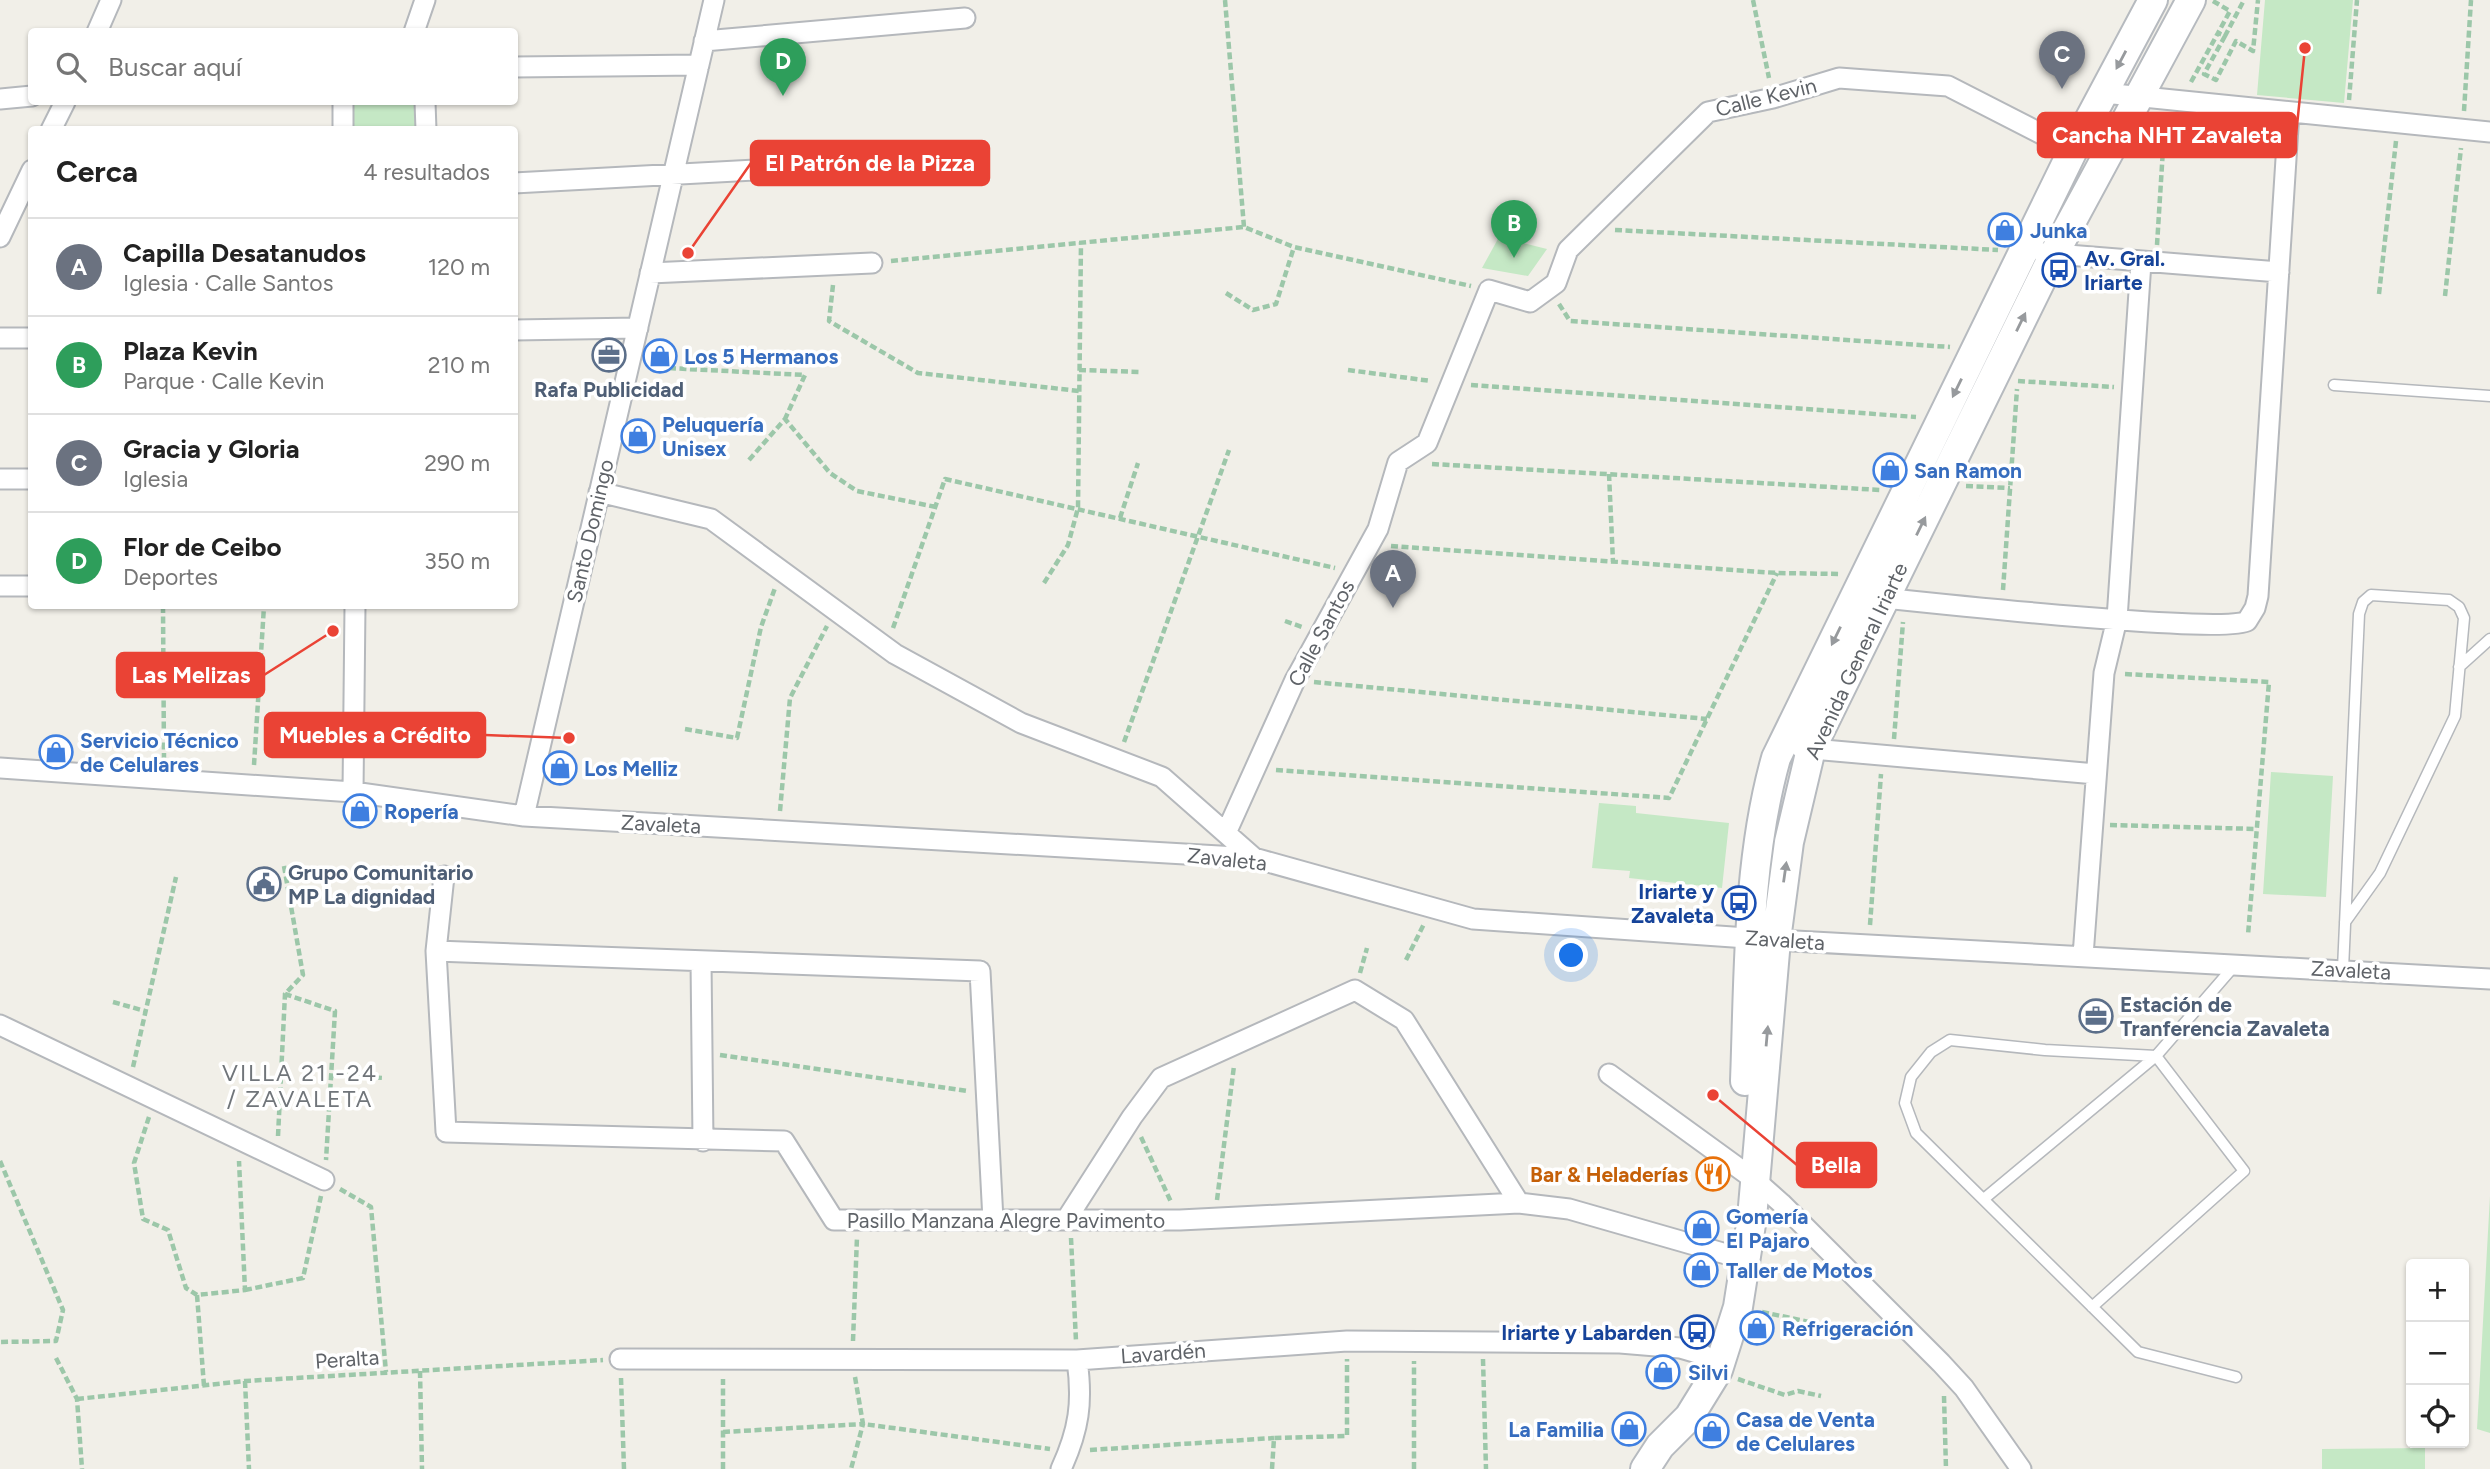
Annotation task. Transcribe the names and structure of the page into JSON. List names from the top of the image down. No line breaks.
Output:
{"streets":{"main road":["Avenida General Iriarte"],"street":["Calle Kevin","Santo Domingo","Calle Santos","Zavaleta","Pasillo Manzana Alegre Pavimento","Lavardén"],"path":["Peralta"]},"crossings":[["Calle Kevin","Avenida General Iriarte"],["Santo Domingo","Zavaleta"],["Avenida General Iriarte","Zavaleta"],["Avenida General Iriarte","Pasillo Manzana Alegre Pavimento"],["Avenida General Iriarte","Lavardén"],["Lavardén","Peralta"]],"districts":["VILLA 21 -24 / ZAVALETA"],"places":{"other":["Cancha NHT Zavaleta","El Patrón de la Pizza","Las Melizas","Muebles a Crédito","Bella"],"shop":["Junka","Los 5 Hermanos","Peluquería Unisex","San Ramon","Servicio Técnico de Celulares","Los Melliz","Ropería","Gomería El Pajaro","Taller de Motos","Refrigeración","Silvi","La Familia","Casa de Venta de Celulares"],"bus stop":["Av. Gral. Iriarte","Iriarte y Zavaleta","Iriarte y Labarden"],"office":["Rafa Publicidad","Estación de Tranferencia Zavaleta"],"public building":["Grupo Comunitario MP La dignidad"],"restaurant":["Bar & Heladerías"]},"page":{"search":"Buscar aquí","pins":["C","D","B","A"],"heading":["Cerca","4 resultados"],"list":[{"mark":"A","name":"Capilla Desatanudos","note":"Iglesia · Calle Santos","value":"120 m"},{"mark":"B","name":"Plaza Kevin","note":"Parque · Calle Kevin","value":"210 m"},{"mark":"C","name":"Gracia y Gloria","note":"Iglesia","value":"290 m"},{"mark":"D","name":"Flor de Ceibo","note":"Deportes","value":"350 m"}],"map_buttons":["+","−"]}}
